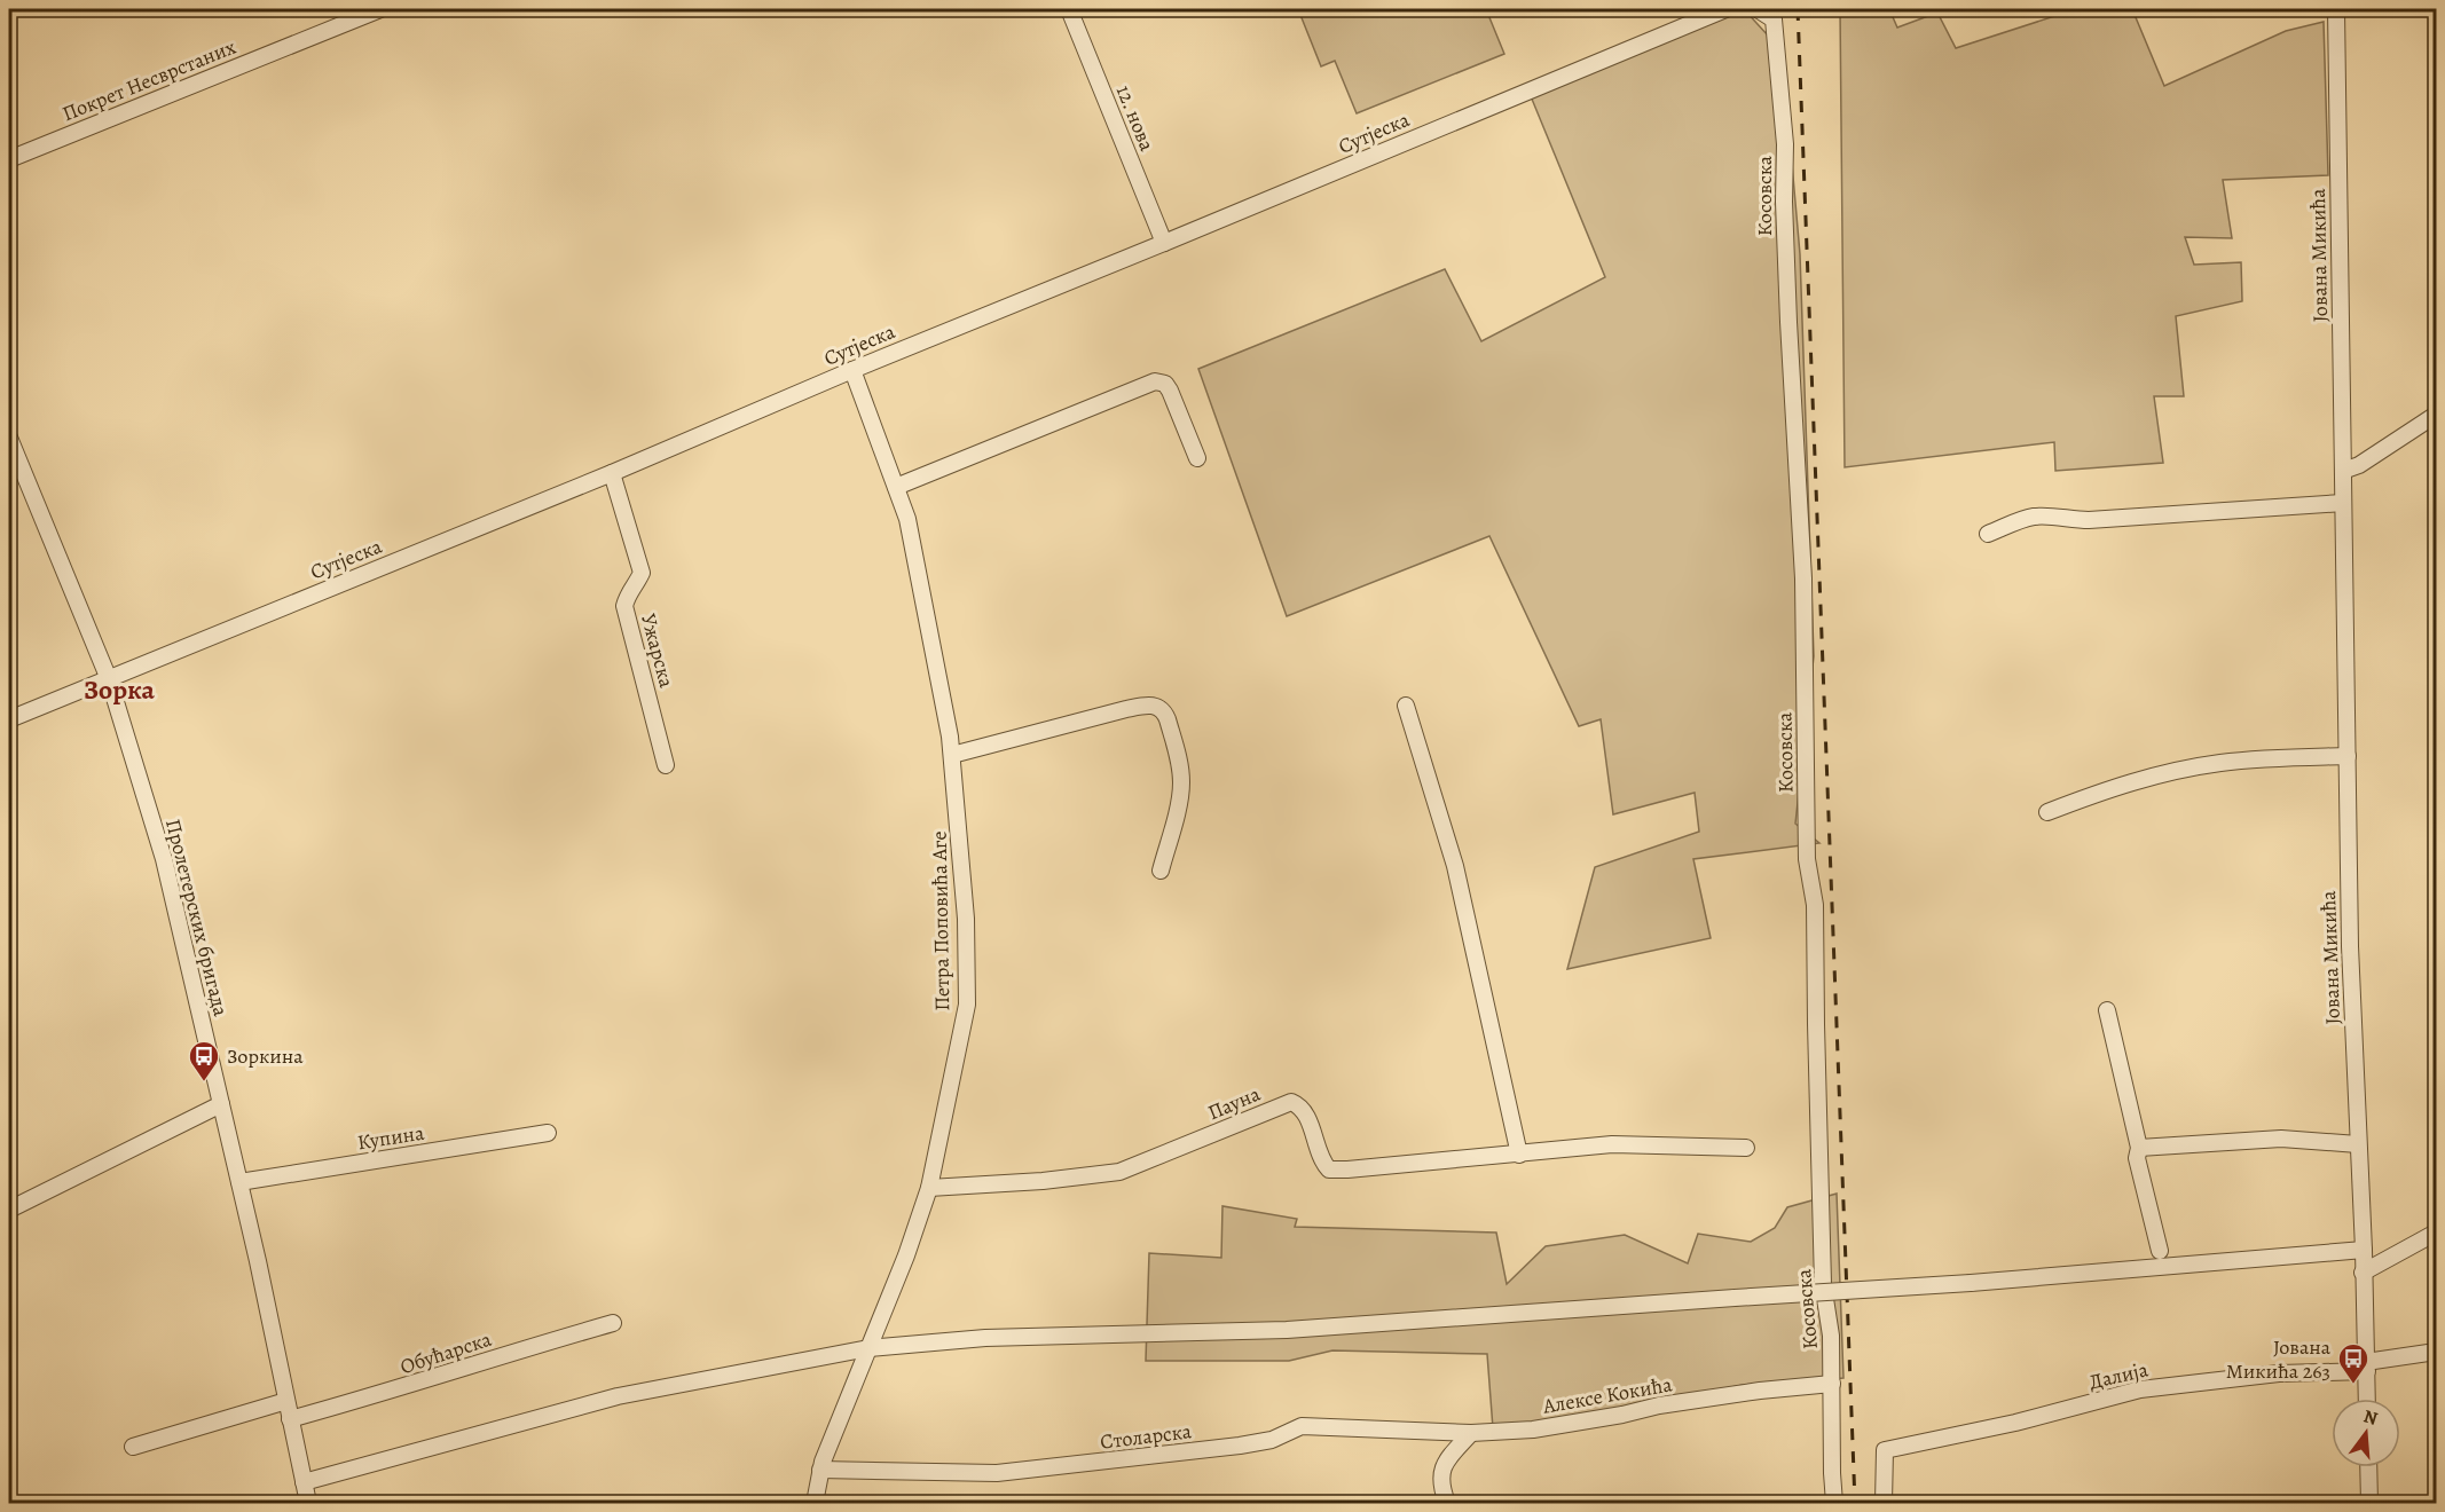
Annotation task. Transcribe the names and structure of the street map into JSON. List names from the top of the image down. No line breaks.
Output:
{"streets":{"street":["Покрет Несврстаних","12. нова","Сутјеска","Косовска","Јована Микића","Ужарска","Пролетерских бригада","Петра Поповића Аге","Пауна","Купина","Обућарска","Далија","Алексе Кокића","Столарска"]},"crossings":[["12. нова","Сутјеска"],["Сутјеска","Ужарска"],["Сутјеска","Пролетерских бригада"],["Сутјеска","Петра Поповића Аге"],["Косовска","Алексе Кокића"],["Јована Микића","Далија"],["Пролетерских бригада","Купина"],["Пролетерских бригада","Обућарска"],["Петра Поповића Аге","Пауна"],["Петра Поповића Аге","Столарска"],["Алексе Кокића","Столарска"]],"districts":["Зорка"],"places":{"bus stop":["Зоркина","Јована Микића 263"]},"north":"top"}
